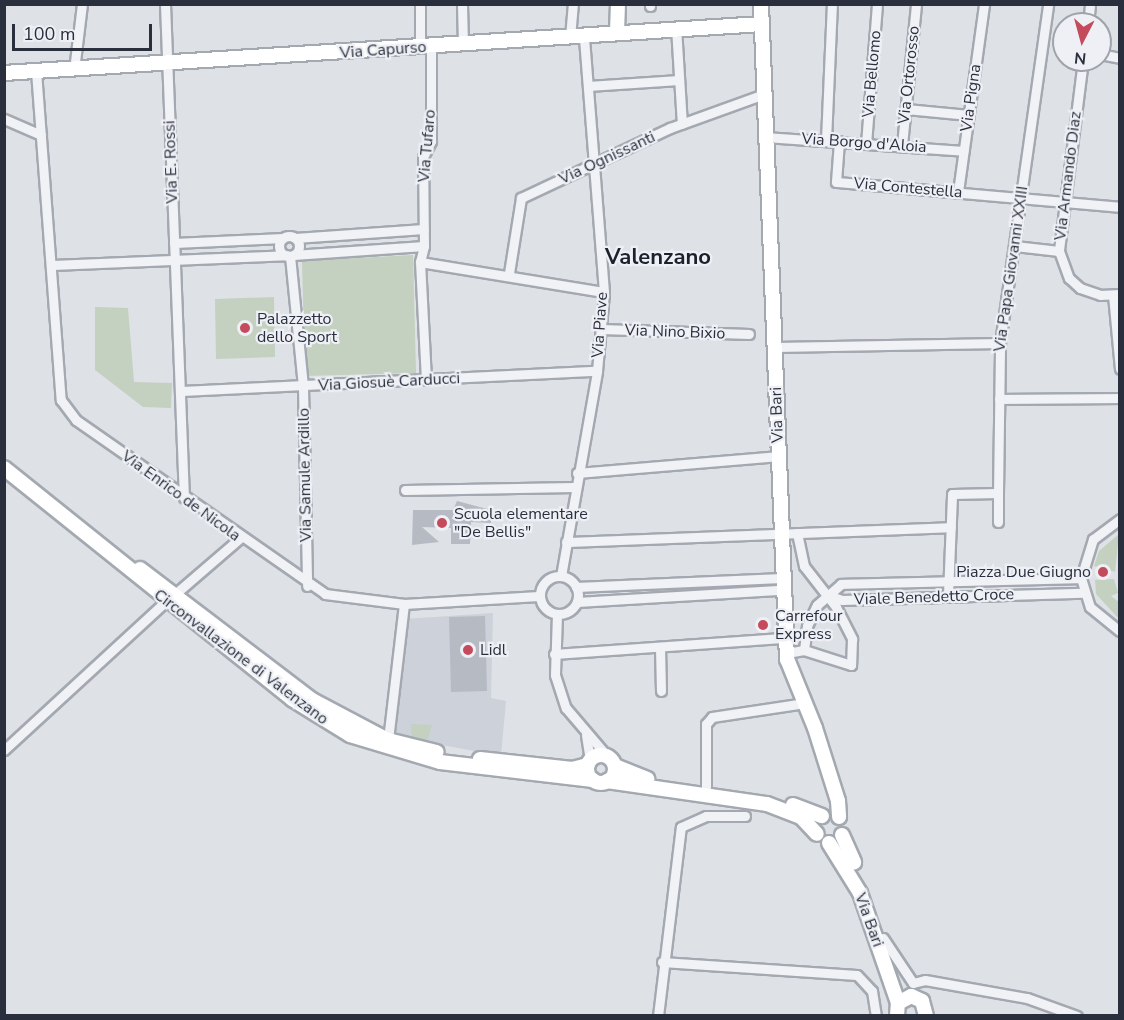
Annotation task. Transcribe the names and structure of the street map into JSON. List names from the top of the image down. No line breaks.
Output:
{"streets":{"main road":["Via Capurso","Via Bari","Circonvallazione di Valenzano"],"street":["Via Bellomo","Via Ortorosso","Via Pigna","Via Borgo d'Aloia","Via Tufaro","Via Ognissanti","Via E. Rossi","Via Armando Diaz","Via Contestella","Via Papa Giovanni XXIII","Via Piave","Via Nino Bixio","Via Giosuè Carducci","Via Samule Ardillo","Via Enrico de Nicola","Viale Benedetto Croce"]},"crossings":[["Via Capurso","Via Tufaro"],["Via Capurso","Via E. Rossi"],["Via Capurso","Via Piave"],["Via Capurso","Via Bari"],["Via Bellomo","Via Borgo d'Aloia"],["Via Ortorosso","Via Borgo d'Aloia"],["Via Pigna","Via Borgo d'Aloia"],["Via Pigna","Via Contestella"],["Via Borgo d'Aloia","Via Contestella"],["Via Borgo d'Aloia","Via Bari"],["Via Tufaro","Via Giosuè Carducci"],["Via Ognissanti","Via Piave"],["Via Ognissanti","Via Bari"],["Via E. Rossi","Via Giosuè Carducci"],["Via E. Rossi","Via Enrico de Nicola"],["Via Armando Diaz","Via Contestella"],["Via Contestella","Via Papa Giovanni XXIII"],["Via Piave","Via Nino Bixio"],["Via Piave","Via Giosuè Carducci"],["Via Piave","Via Enrico de Nicola"],["Via Giosuè Carducci","Via Samule Ardillo"],["Via Bari","Circonvallazione di Valenzano"],["Via Samule Ardillo","Via Enrico de Nicola"]],"districts":["Valenzano"],"places":["Palazzetto dello Sport","Scuola elementare \"De Bellis\"","Piazza Due Giugno","Carrefour Express","Lidl"],"scale_bar":"100 m","north":"bottom"}
